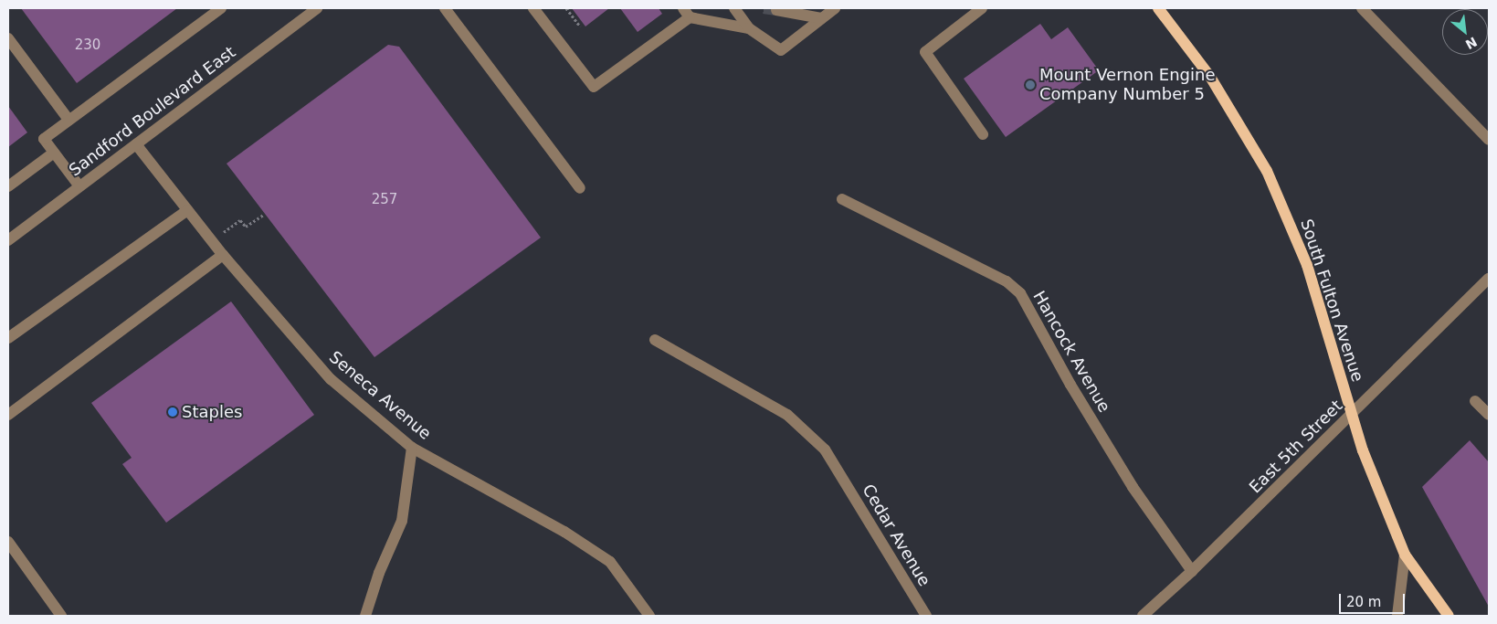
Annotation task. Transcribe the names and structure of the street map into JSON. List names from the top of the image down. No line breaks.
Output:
{"streets":{"main road":["South Fulton Avenue"],"street":["Sandford Boulevard East","Hancock Avenue","Seneca Avenue","East 5th Street","Cedar Avenue"]},"crossings":[["Sandford Boulevard East","Seneca Avenue"],["South Fulton Avenue","East 5th Street"],["Hancock Avenue","East 5th Street"]],"places":["Mount Vernon Engine Company Number 5","Staples"],"house_numbers":["230","257"],"scale_bar":"20 m","north":"bottom right"}
